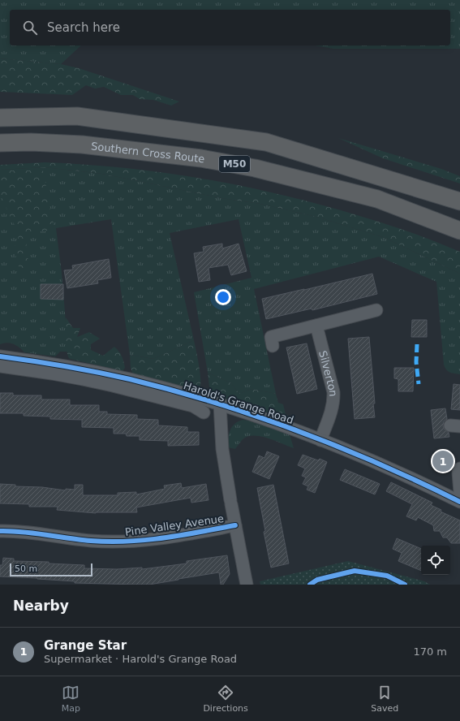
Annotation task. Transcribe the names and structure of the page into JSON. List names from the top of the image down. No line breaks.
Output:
{"streets":{"highway":["Southern Cross Route","M50"],"street":["Silverton","Harold's Grange Road","Pine Valley Avenue"]},"crossings":[["Silverton","Harold's Grange Road"]],"scale_bar":"50 m","page":{"search":"Search here","pins":"1","scale":"50 m","heading":"Nearby","list":[{"mark":"1","name":"Grange Star","note":"Supermarket · Harold's Grange Road","value":"170 m"}],"nav":["Map","Directions","Saved"]}}
